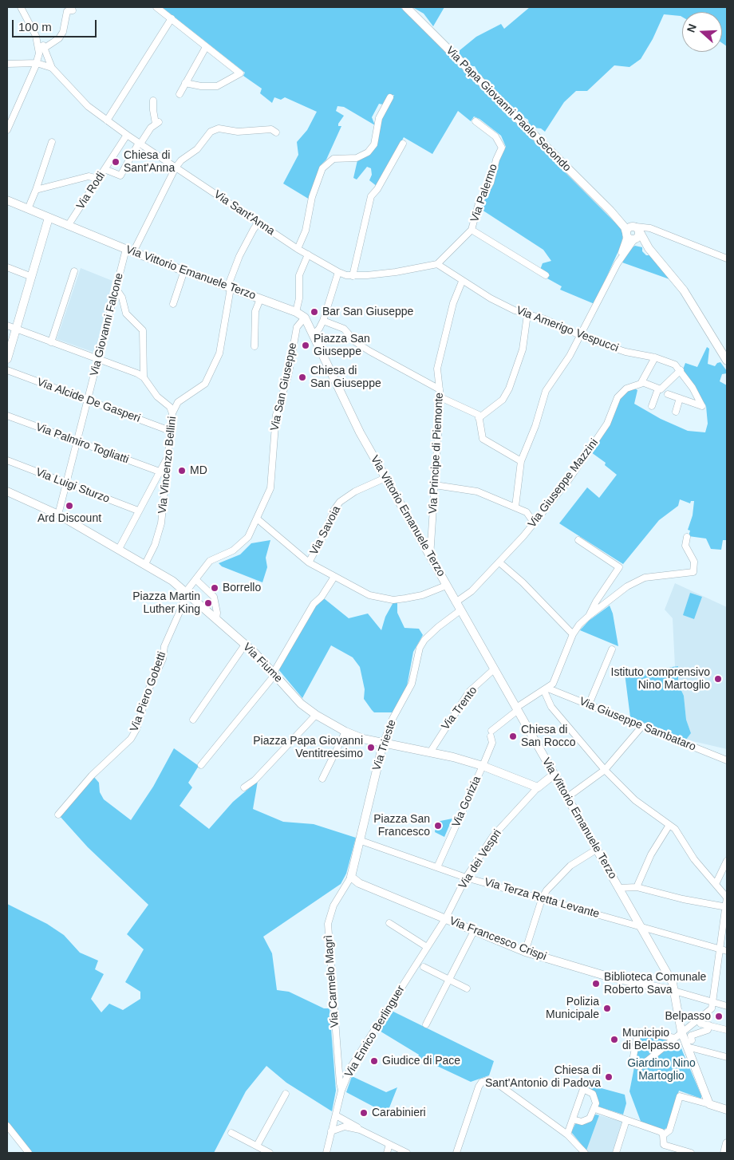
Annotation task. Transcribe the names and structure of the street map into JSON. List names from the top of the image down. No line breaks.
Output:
{"streets":{"street":["Via Papa Giovanni Paolo Secondo","Via Rodi","Via Palermo","Via Sant'Anna","Via Vittorio Emanuele Terzo","Via Giovanni Falcone","Via Amerigo Vespucci","Via San Giuseppe","Via Alcide De Gasperi","Via Palmiro Togliatti","Via Principe di Piemonte","Via Vincenzo Bellini","Via Giuseppe Mazzini","Via Luigi Sturzo","Via Savoia","Via Fiume","Via Piero Gobetti","Via Trento","Via Giuseppe Sambataro","Via Trieste","Via Gorizia","Via dei Vespri","Via Terza Retta Levante","Via Francesco Crispi","Via Carmelo Magrì","Via Enrico Berlinguer"]},"crossings":[["Via Rodi","Via Sant'Anna"],["Via Rodi","Via Vittorio Emanuele Terzo"],["Via Palermo","Via Sant'Anna"],["Via Sant'Anna","Via Giovanni Falcone"],["Via Sant'Anna","Via Vincenzo Bellini"],["Via Vittorio Emanuele Terzo","Via Giovanni Falcone"],["Via Vittorio Emanuele Terzo","Via San Giuseppe"],["Via Vittorio Emanuele Terzo","Via Principe di Piemonte"],["Via Vittorio Emanuele Terzo","Via Vincenzo Bellini"],["Via Vittorio Emanuele Terzo","Via Giuseppe Mazzini"],["Via Vittorio Emanuele Terzo","Via Savoia"],["Via Vittorio Emanuele Terzo","Via Trento"],["Via Vittorio Emanuele Terzo","Via Trieste"],["Via Vittorio Emanuele Terzo","Via Gorizia"],["Via Vittorio Emanuele Terzo","Via Terza Retta Levante"],["Via Vittorio Emanuele Terzo","Via Francesco Crispi"],["Via Giovanni Falcone","Via Alcide De Gasperi"],["Via Giovanni Falcone","Via Palmiro Togliatti"],["Via Amerigo Vespucci","Via Principe di Piemonte"],["Via San Giuseppe","Via Fiume"],["Via San Giuseppe","Via Piero Gobetti"],["Via Alcide De Gasperi","Via Vincenzo Bellini"],["Via Palmiro Togliatti","Via Vincenzo Bellini"],["Via Vincenzo Bellini","Via Fiume"],["Via Fiume","Via Piero Gobetti"],["Via Fiume","Via Trento"],["Via Fiume","Via Trieste"],["Via Fiume","Via Gorizia"],["Via Fiume","Via dei Vespri"],["Via Giuseppe Sambataro","Via Gorizia"],["Via Trieste","Via Terza Retta Levante"],["Via Trieste","Via Francesco Crispi"],["Via Trieste","Via Carmelo Magrì"],["Via Gorizia","Via Terza Retta Levante"],["Via dei Vespri","Via Terza Retta Levante"],["Via dei Vespri","Via Francesco Crispi"],["Via dei Vespri","Via Enrico Berlinguer"],["Via Francesco Crispi","Via Carmelo Magrì"],["Via Francesco Crispi","Via Enrico Berlinguer"],["Via Carmelo Magrì","Via Enrico Berlinguer"]],"parks":["Giardino Nino Martoglio"],"places":["Chiesa di Sant'Anna","Bar San Giuseppe","Piazza San Giuseppe","Chiesa di San Giuseppe","MD","Ard Discount","Borrello","Piazza Martin Luther King","Istituto comprensivo Nino Martoglio","Chiesa di San Rocco","Piazza Papa Giovanni Ventitreesimo","Piazza San Francesco","Biblioteca Comunale Roberto Sava","Polizia Municipale","Belpasso","Municipio di Belpasso","Giudice di Pace","Chiesa di Sant'Antonio di Padova","Carabinieri"],"scale_bar":"100 m","north":"left"}
